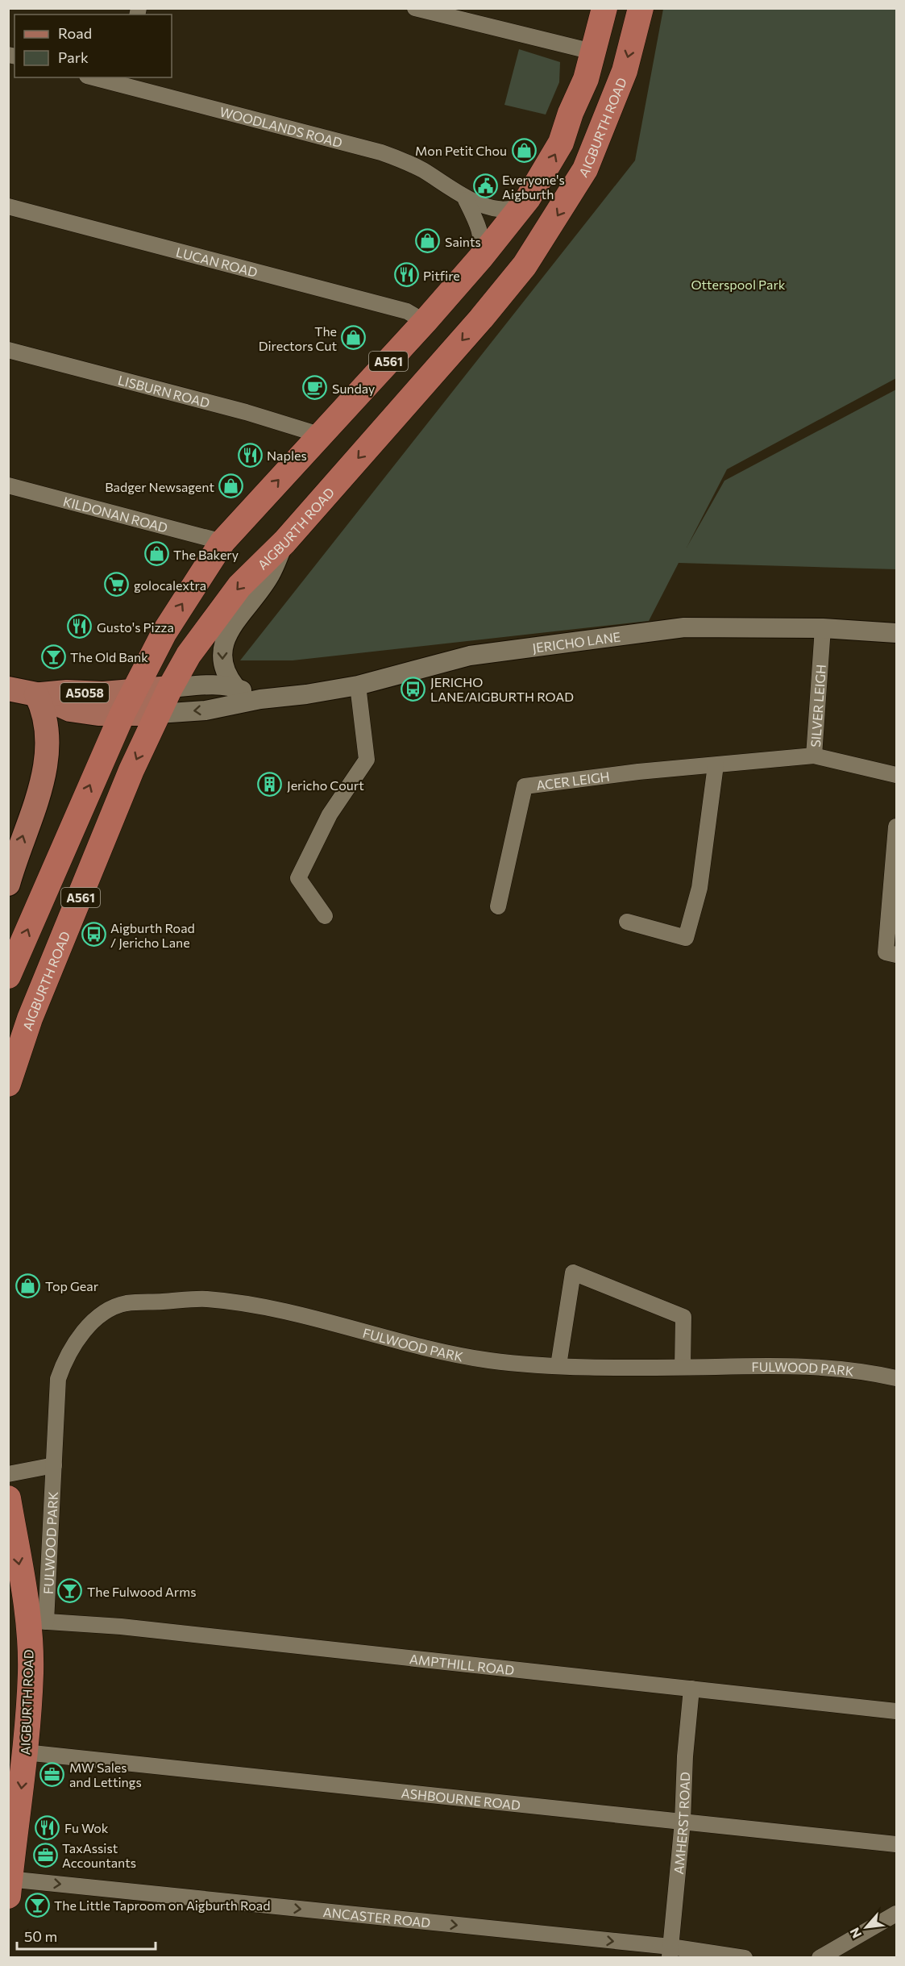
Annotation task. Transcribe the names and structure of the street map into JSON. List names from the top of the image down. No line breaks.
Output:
{"streets":{"highway":["AIGBURTH ROAD","A561"],"main road":["A5058"],"street":["WOODLANDS ROAD","LUCAN ROAD","LISBURN ROAD","KILDONAN ROAD","JERICHO LANE","SILVER LEIGH","ACER LEIGH","FULWOOD PARK","AMPTHILL ROAD","ASHBOURNE ROAD","AMHERST ROAD","ANCASTER ROAD"]},"crossings":[["WOODLANDS ROAD","A561"],["AIGBURTH ROAD","JERICHO LANE"],["AIGBURTH ROAD","A5058"],["AIGBURTH ROAD","FULWOOD PARK"],["AIGBURTH ROAD","AMPTHILL ROAD"],["AIGBURTH ROAD","ASHBOURNE ROAD"],["AIGBURTH ROAD","ANCASTER ROAD"],["LUCAN ROAD","A561"],["A561","LISBURN ROAD"],["A561","KILDONAN ROAD"],["A561","A5058"],["JERICHO LANE","A5058"],["JERICHO LANE","SILVER LEIGH"],["SILVER LEIGH","ACER LEIGH"],["FULWOOD PARK","AMPTHILL ROAD"],["AMPTHILL ROAD","AMHERST ROAD"],["ASHBOURNE ROAD","AMHERST ROAD"],["AMHERST ROAD","ANCASTER ROAD"]],"one_way":["ANCASTER ROAD"],"parks":["Otterspool Park"],"places":{"shop":["Mon Petit Chou","Saints","The Directors Cut","Badger Newsagent","The Bakery","Top Gear"],"public building":["Everyone's Aigburth"],"restaurant":["Pitfire","Naples","Gusto's Pizza","Fu Wok"],"cafe":["Sunday"],"supermarket":["golocalextra"],"bar":["The Old Bank","The Fulwood Arms","The Little Taproom on Aigburth Road"],"bus stop":["JERICHO LANE/AIGBURTH ROAD","Aigburth Road / Jericho Lane"],"building":["Jericho Court"],"office":["MW Sales and Lettings","TaxAssist Accountants"]},"legend":["Road","Park"],"scale_bar":"50 m","north":"bottom left"}
